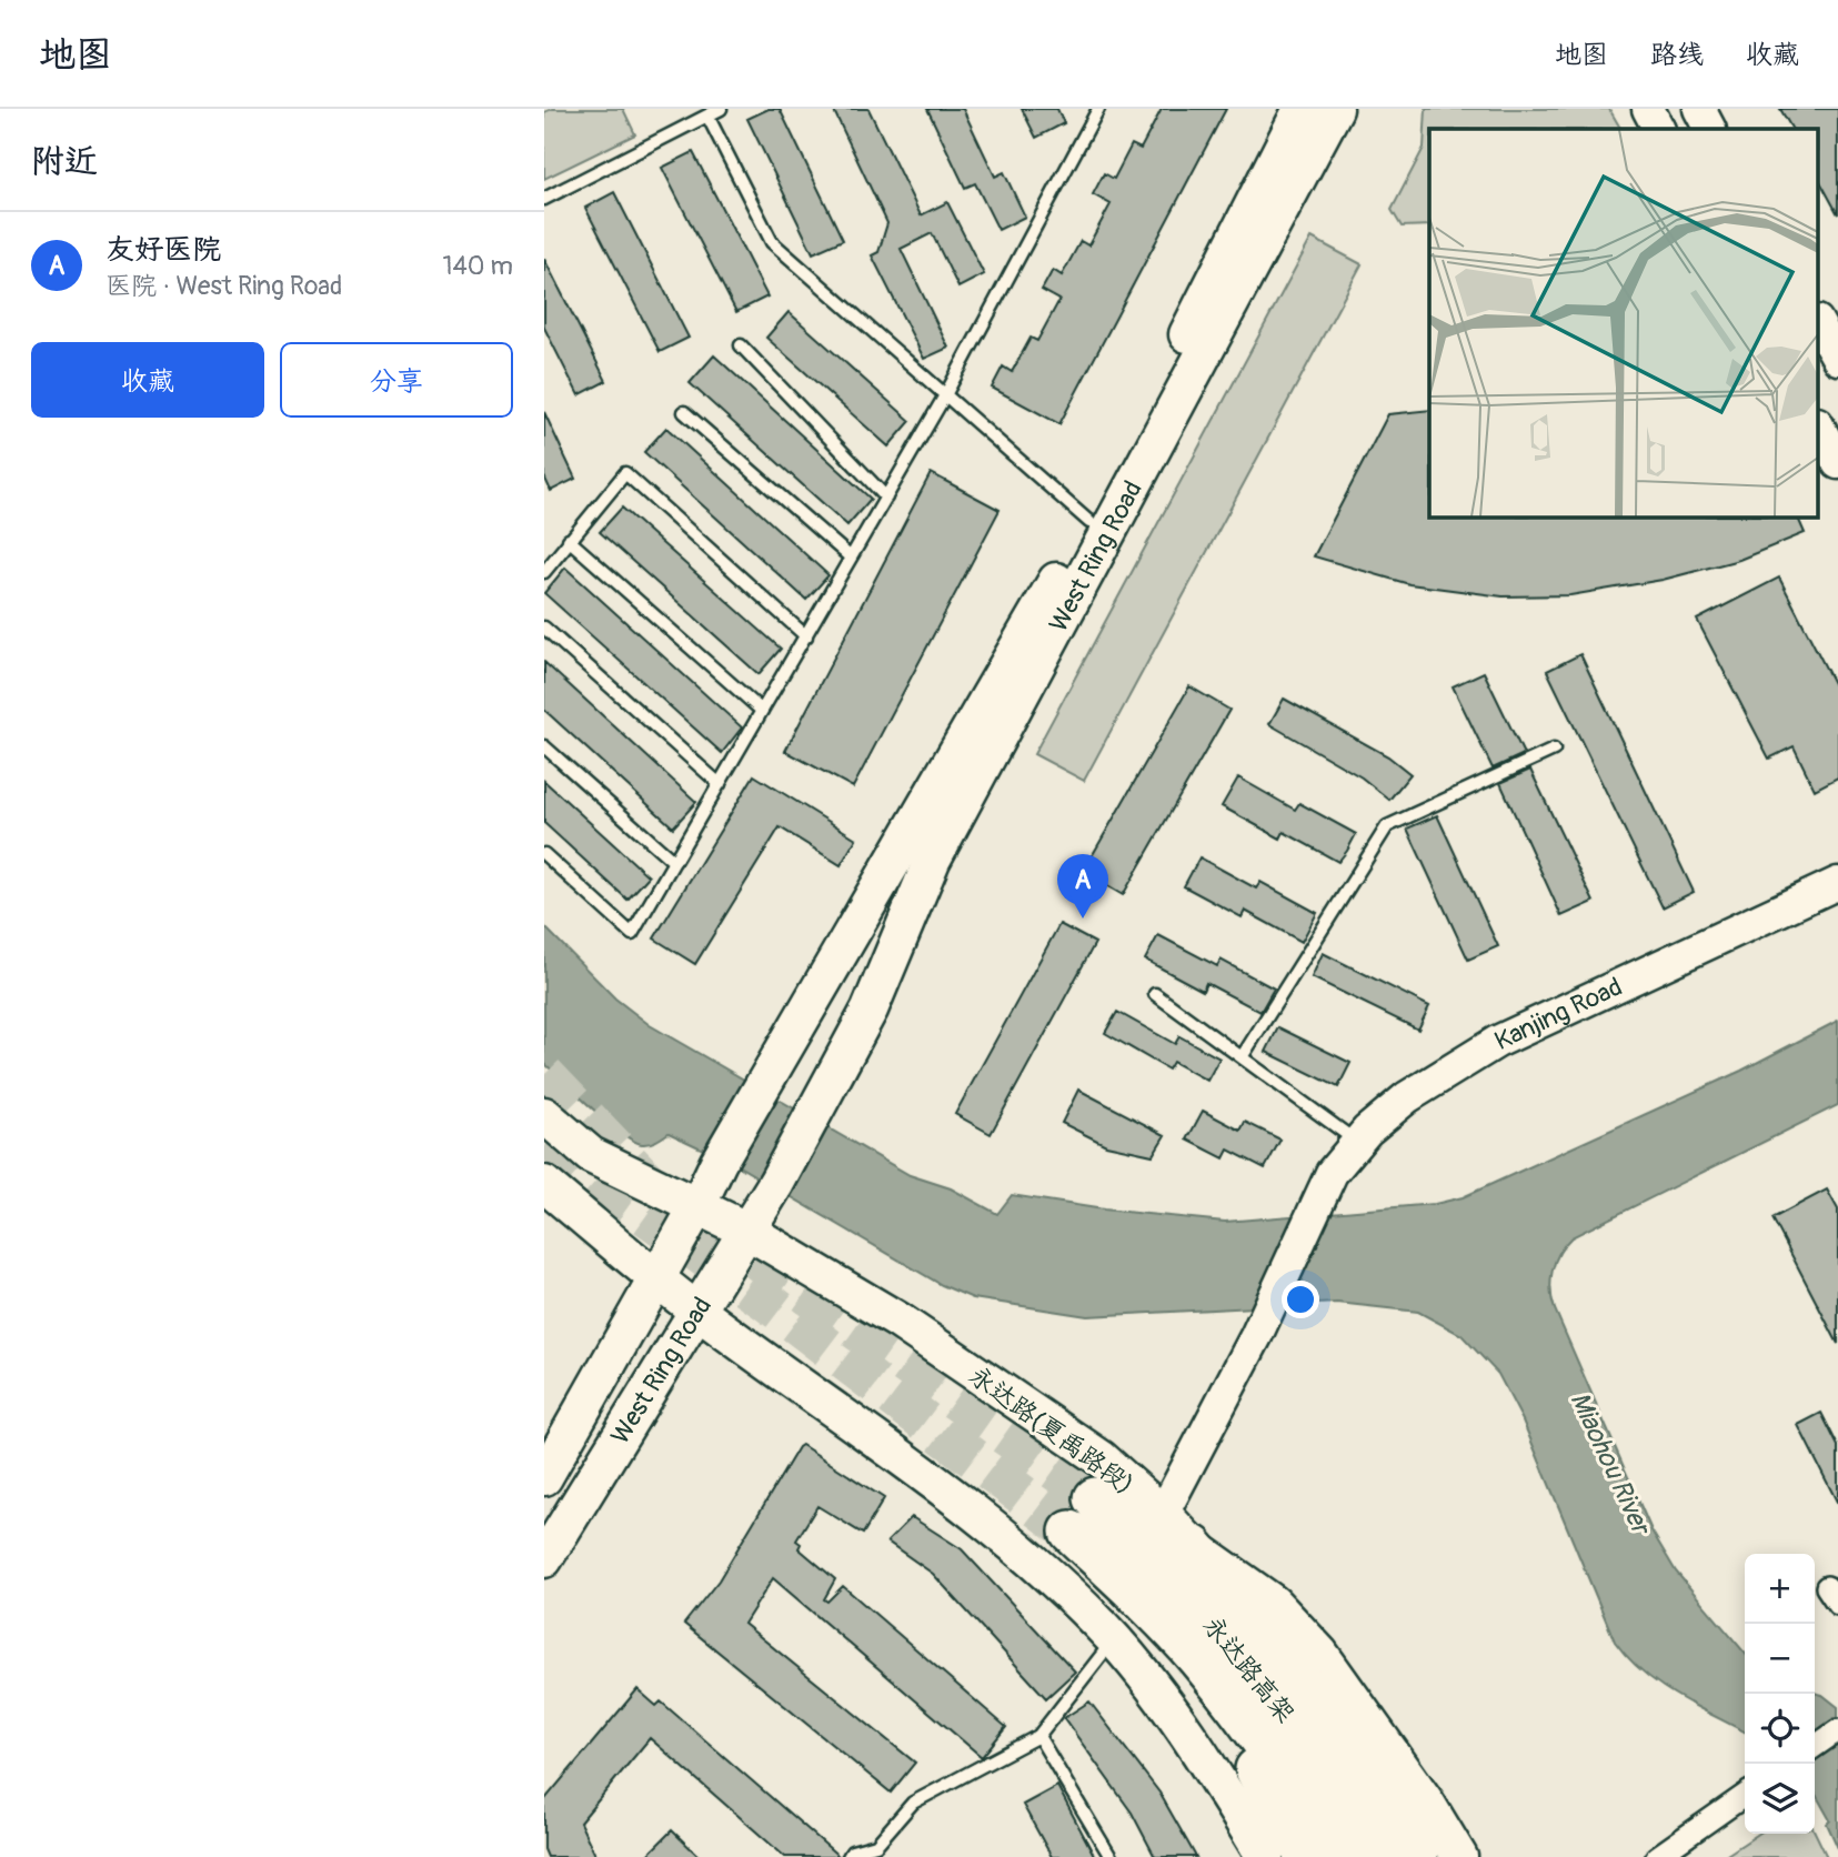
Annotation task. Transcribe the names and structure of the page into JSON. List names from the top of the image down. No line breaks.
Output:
{"streets":{"highway":["永达路高架"],"main road":["West Ring Road","Kanjing Road","永达路(夏禹路段)"]},"crossings":[["West Ring Road","永达路(夏禹路段)"],["Kanjing Road","永达路(夏禹路段)"]],"water":["Miaohou River"],"page":{"header":"地图","nav":["地图","路线","收藏"],"heading":"附近","list":[{"mark":"A","name":"友好医院","note":"医院 · West Ring Road","value":"140 m"}],"buttons":["收藏","分享"],"pins":"A","map_buttons":["+","−"]}}
